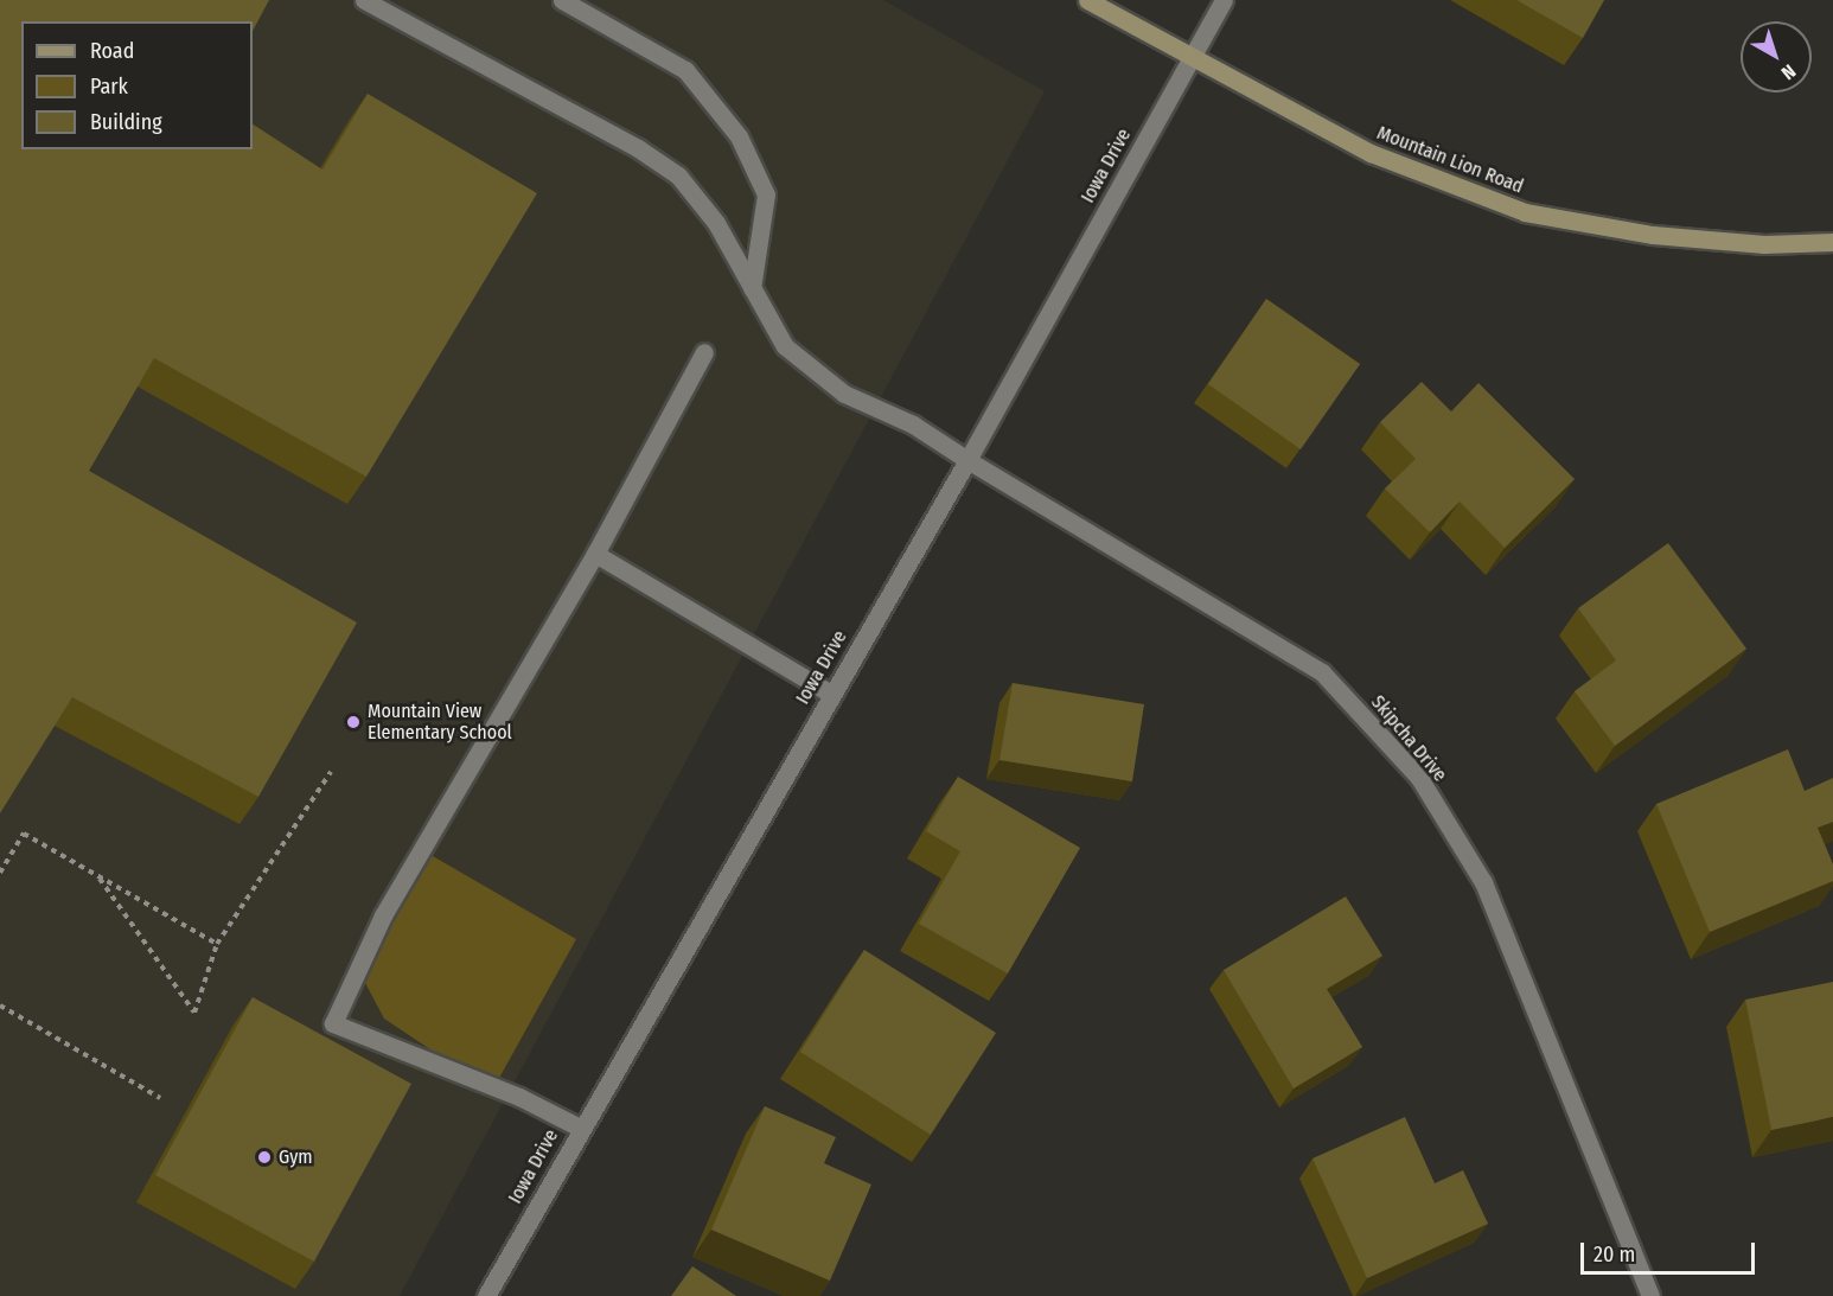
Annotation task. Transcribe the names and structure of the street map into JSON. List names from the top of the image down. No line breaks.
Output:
{"streets":{"street":["Mountain Lion Road","Iowa Drive","Skipcha Drive"]},"crossings":[["Mountain Lion Road","Iowa Drive"],["Iowa Drive","Skipcha Drive"]],"places":["Mountain View Elementary School","Gym"],"legend":["Road","Park","Building"],"scale_bar":"20 m","north":"bottom right"}
